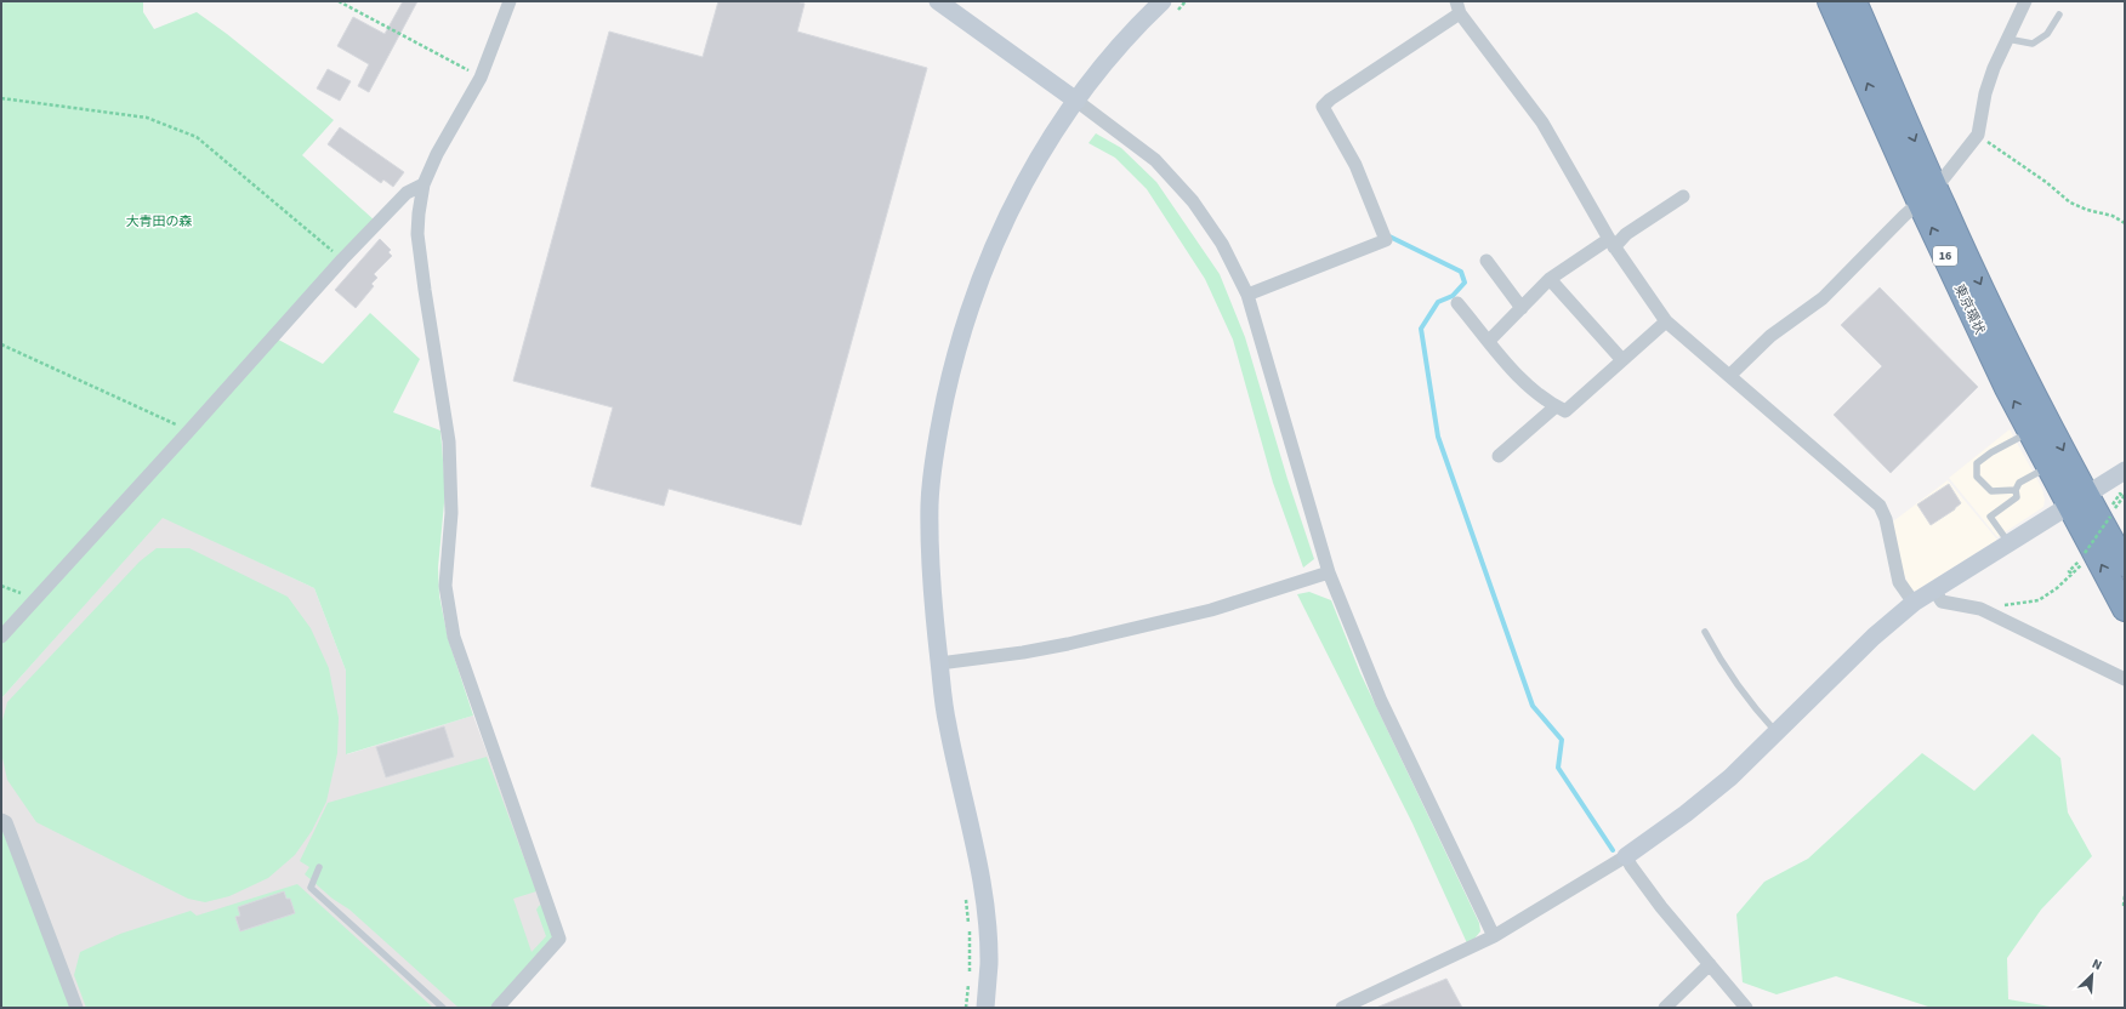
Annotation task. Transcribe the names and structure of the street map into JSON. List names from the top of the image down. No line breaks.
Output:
{"streets":{"highway":["16","東京環状"]},"parks":["大青田の森"],"north":"top right"}
